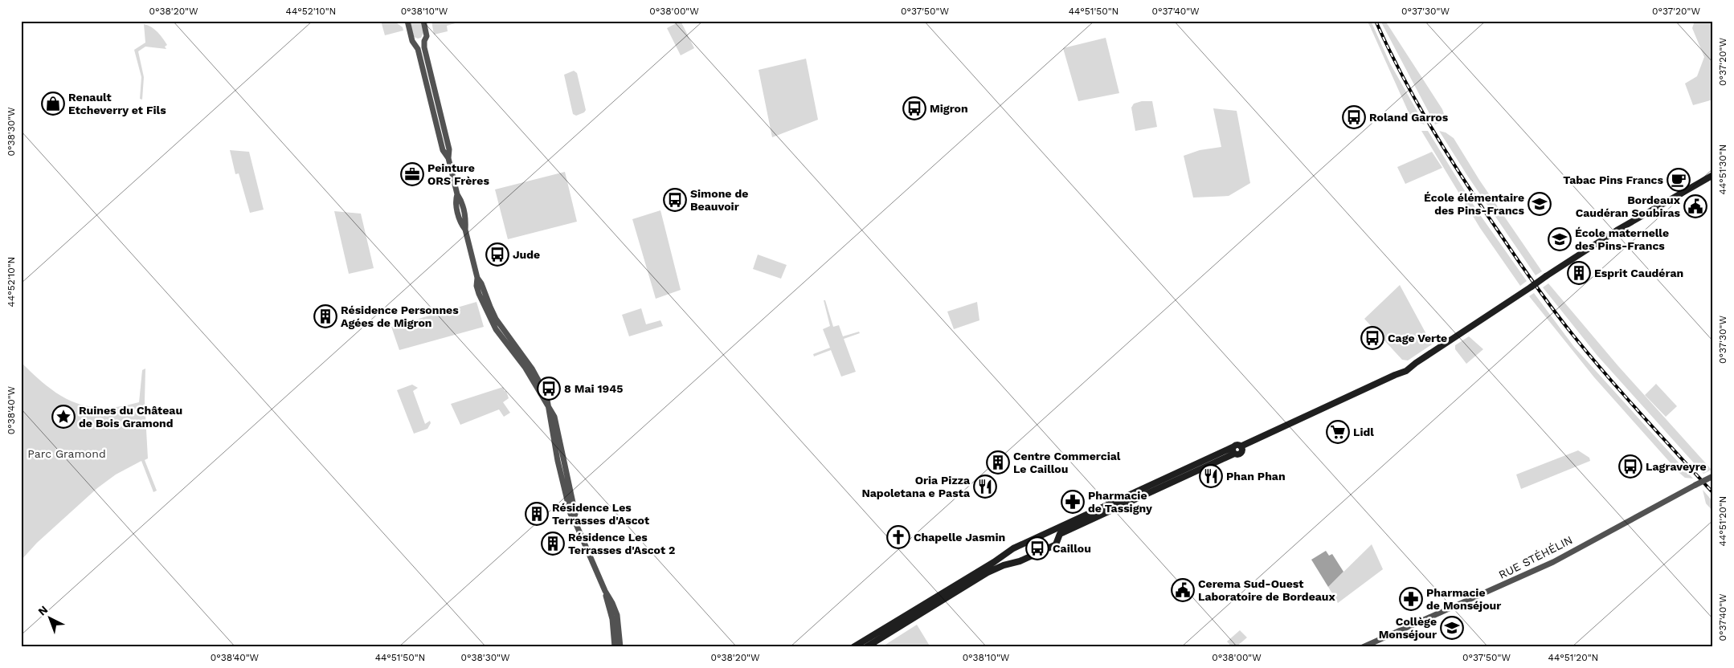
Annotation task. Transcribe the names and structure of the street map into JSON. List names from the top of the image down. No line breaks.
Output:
{"streets":{"street":["RUE STÉHÉLIN"]},"parks":["Parc Gramond"],"places":{"shop":["Renault Etcheverry et Fils"],"bus stop":["Migron","Roland Garros","Simone de Beauvoir","Jude","Cage Verte","8 Mai 1945","Lagraveyre","Caillou"],"office":["Peinture ORS Frères"],"cafe":["Tabac Pins Francs"],"school or university":["École élémentaire des Pins-Francs","École maternelle des Pins-Francs","Collège Monséjour"],"public building":["Bordeaux Caudéran Soubiras","Cerema Sud-Ouest Laboratoire de Bordeaux"],"building":["Esprit Caudéran","Résidence Personnes Agées de Migron","Centre Commercial Le Caillou","Résidence Les Terrasses d'Ascot","Résidence Les Terrasses d'Ascot 2"],"place":["Ruines du Château de Bois Gramond"],"supermarket":["Lidl"],"restaurant":["Phan Phan","Oria Pizza Napoletana e Pasta"],"pharmacy":["Pharmacie de Tassigny","Pharmacie de Monséjour"],"church":["Chapelle Jasmin"]},"north":"top left","coordinates":["0°38'20\"W","44°52'10\"N","0°38'10\"W","0°38'00\"W","0°37'50\"W","44°51'50\"N","0°37'40\"W","0°37'30\"W","0°37'20\"W","0°38'30\"W","44°51'30\"N","0°38'40\"W","44°51'20\"N"]}
